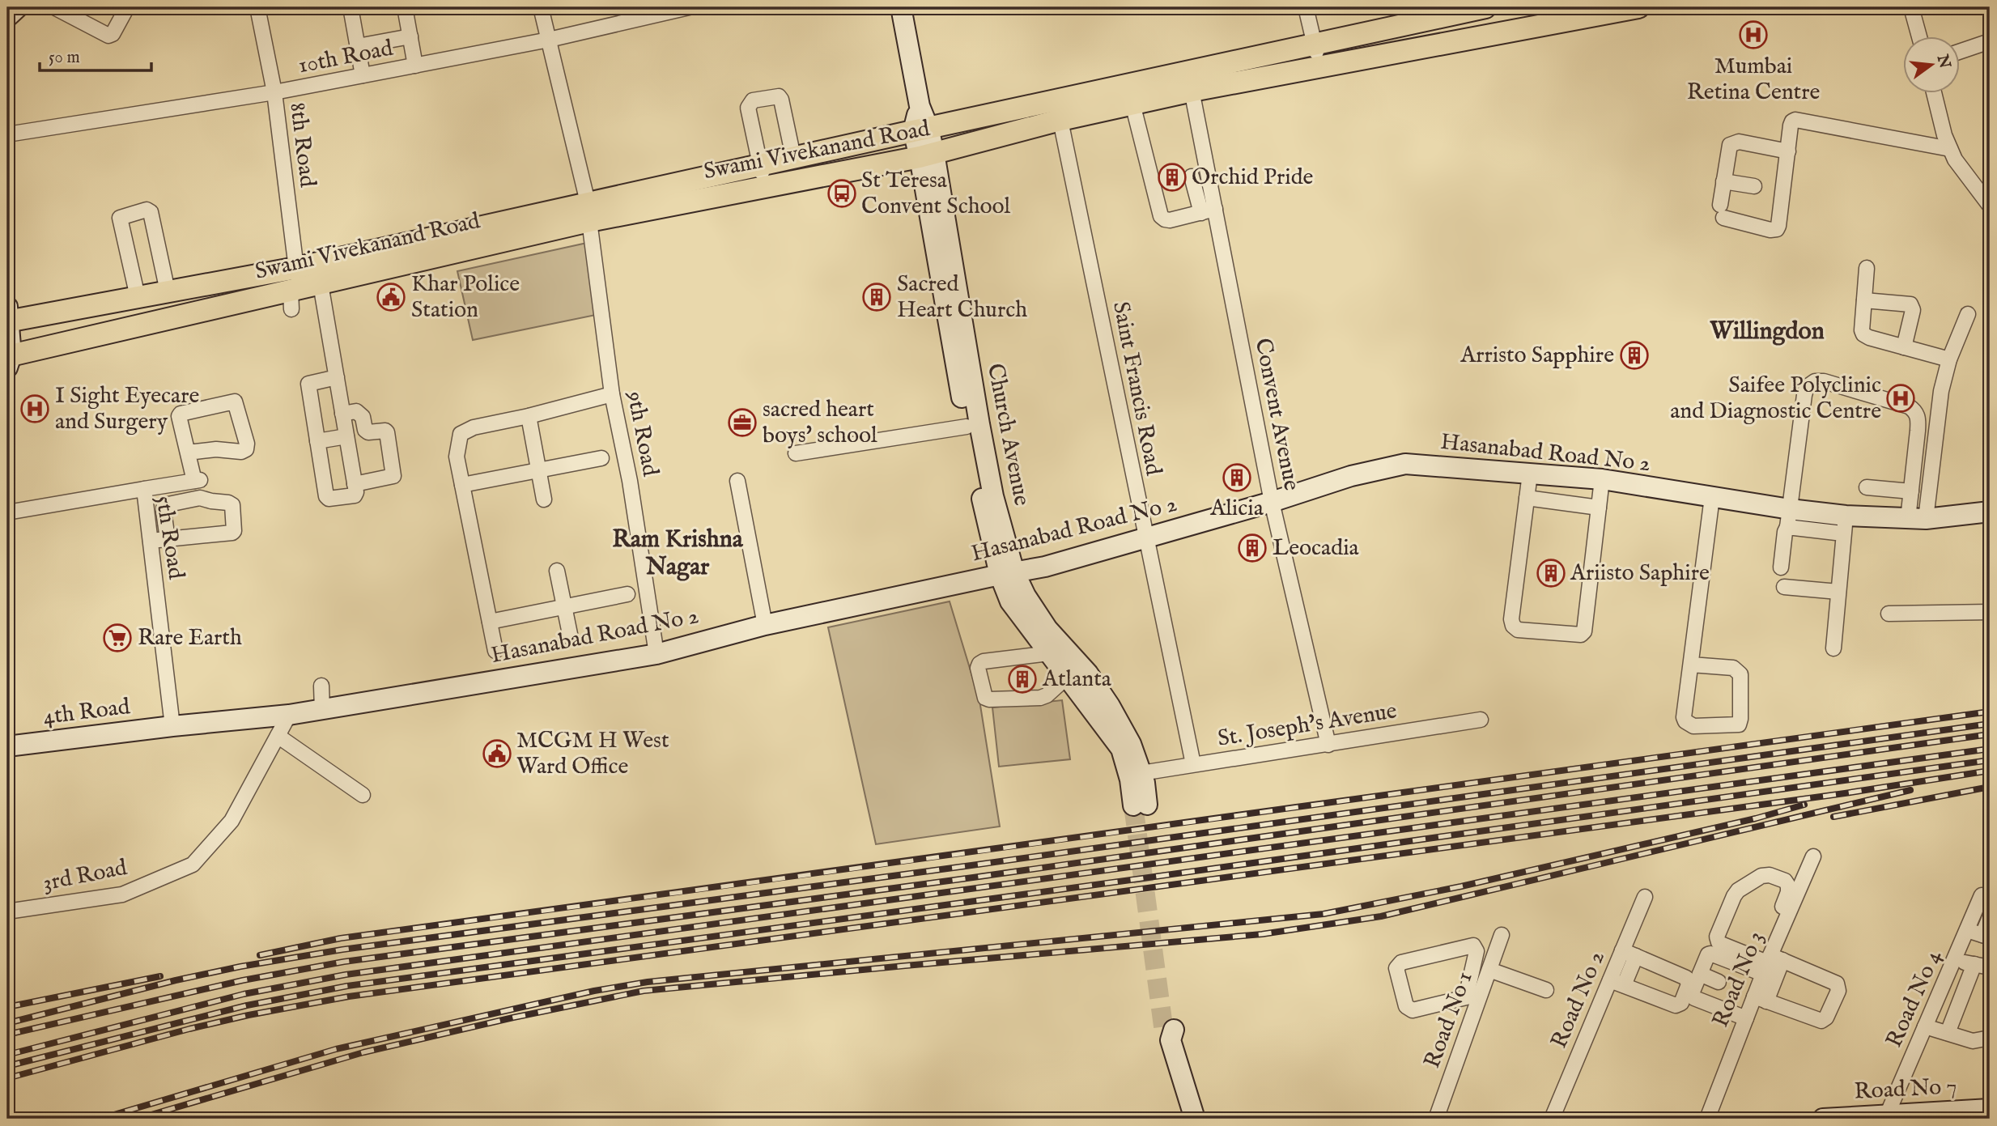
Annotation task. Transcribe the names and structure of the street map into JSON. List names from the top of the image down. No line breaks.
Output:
{"streets":{"main road":["Swami Vivekanand Road"],"street":["10th Road","8th Road","Saint Francis Road","Convent Avenue","9th Road","Church Avenue","Hasanabad Road No 2","5th Road","4th Road","St. Joseph's Avenue","3rd Road","Road No 3","Road No 4","Road No 2","Road No 1","Road No 7"]},"crossings":[["10th Road","8th Road"],["10th Road","9th Road"],["8th Road","Swami Vivekanand Road"],["Swami Vivekanand Road","Saint Francis Road"],["Swami Vivekanand Road","Convent Avenue"],["Swami Vivekanand Road","9th Road"],["Swami Vivekanand Road","Church Avenue"],["Saint Francis Road","Hasanabad Road No 2"],["Saint Francis Road","St. Joseph's Avenue"],["Convent Avenue","Hasanabad Road No 2"],["Convent Avenue","St. Joseph's Avenue"],["9th Road","Hasanabad Road No 2"],["Church Avenue","Hasanabad Road No 2"],["Church Avenue","St. Joseph's Avenue"],["Hasanabad Road No 2","5th Road"],["Hasanabad Road No 2","4th Road"],["Hasanabad Road No 2","3rd Road"],["5th Road","4th Road"],["Road No 4","Road No 7"]],"districts":["Willingdon","Ram Krishna Nagar"],"places":{"hospital":["Mumbai Retina Centre","Saifee Polyclinic and Diagnostic Centre","I Sight Eyecare and Surgery"],"building":["Orchid Pride","Sacred Heart Church","Arristo Sapphire","Alicia","Leocadia","Ariisto Saphire","Atlanta"],"bus stop":["St Teresa Convent School"],"public building":["Khar Police Station","MCGM H West Ward Office"],"office":["sacred heart boys' school"],"supermarket":["Rare Earth"]},"scale_bar":"50 m","north":"right"}
